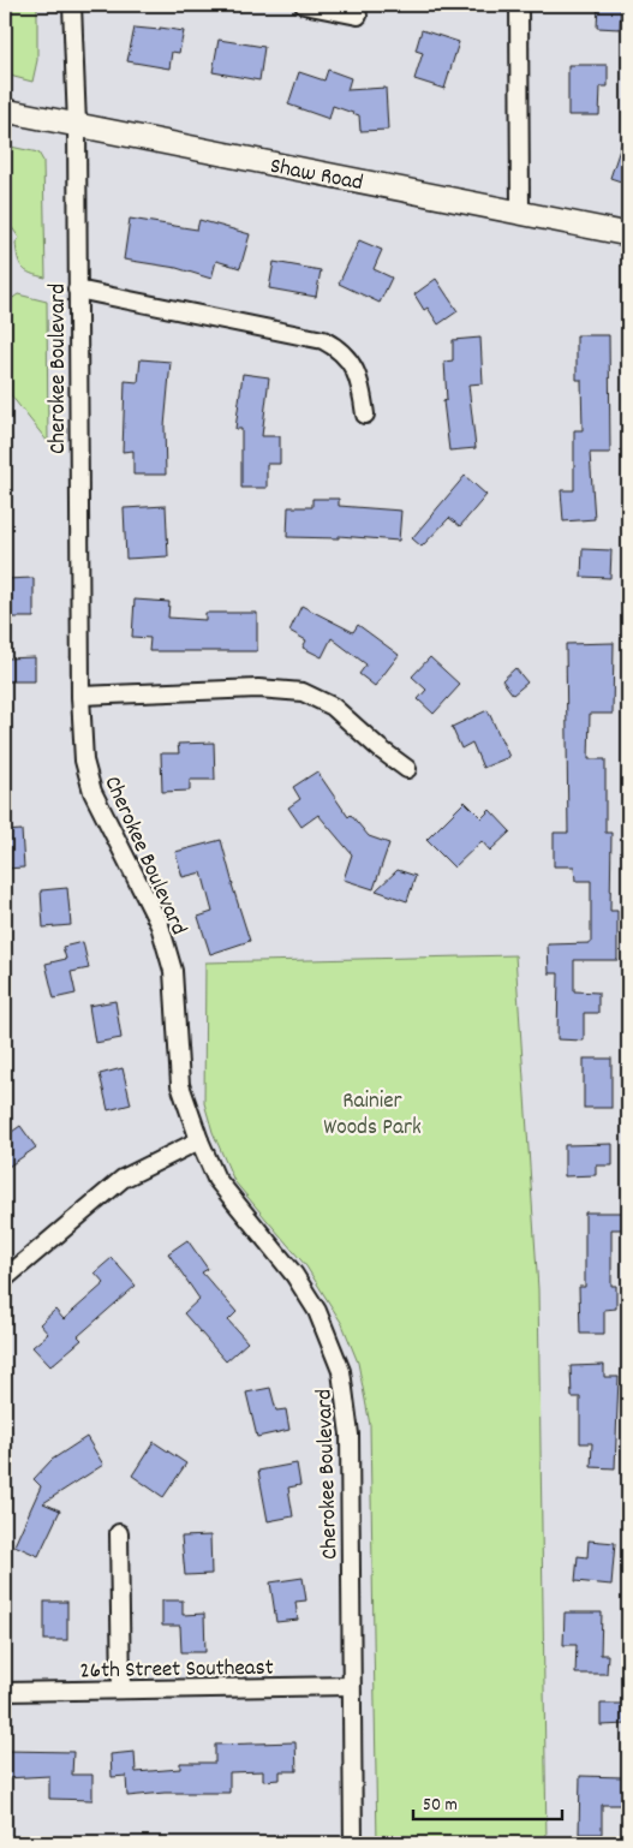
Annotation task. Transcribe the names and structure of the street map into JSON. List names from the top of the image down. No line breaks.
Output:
{"streets":{"main road":["Shaw Road"],"street":["Cherokee Boulevard","26th Street Southeast"]},"crossings":[["Shaw Road","Cherokee Boulevard"],["Cherokee Boulevard","26th Street Southeast"]],"parks":["Rainier Woods Park"],"scale_bar":"50 m"}
